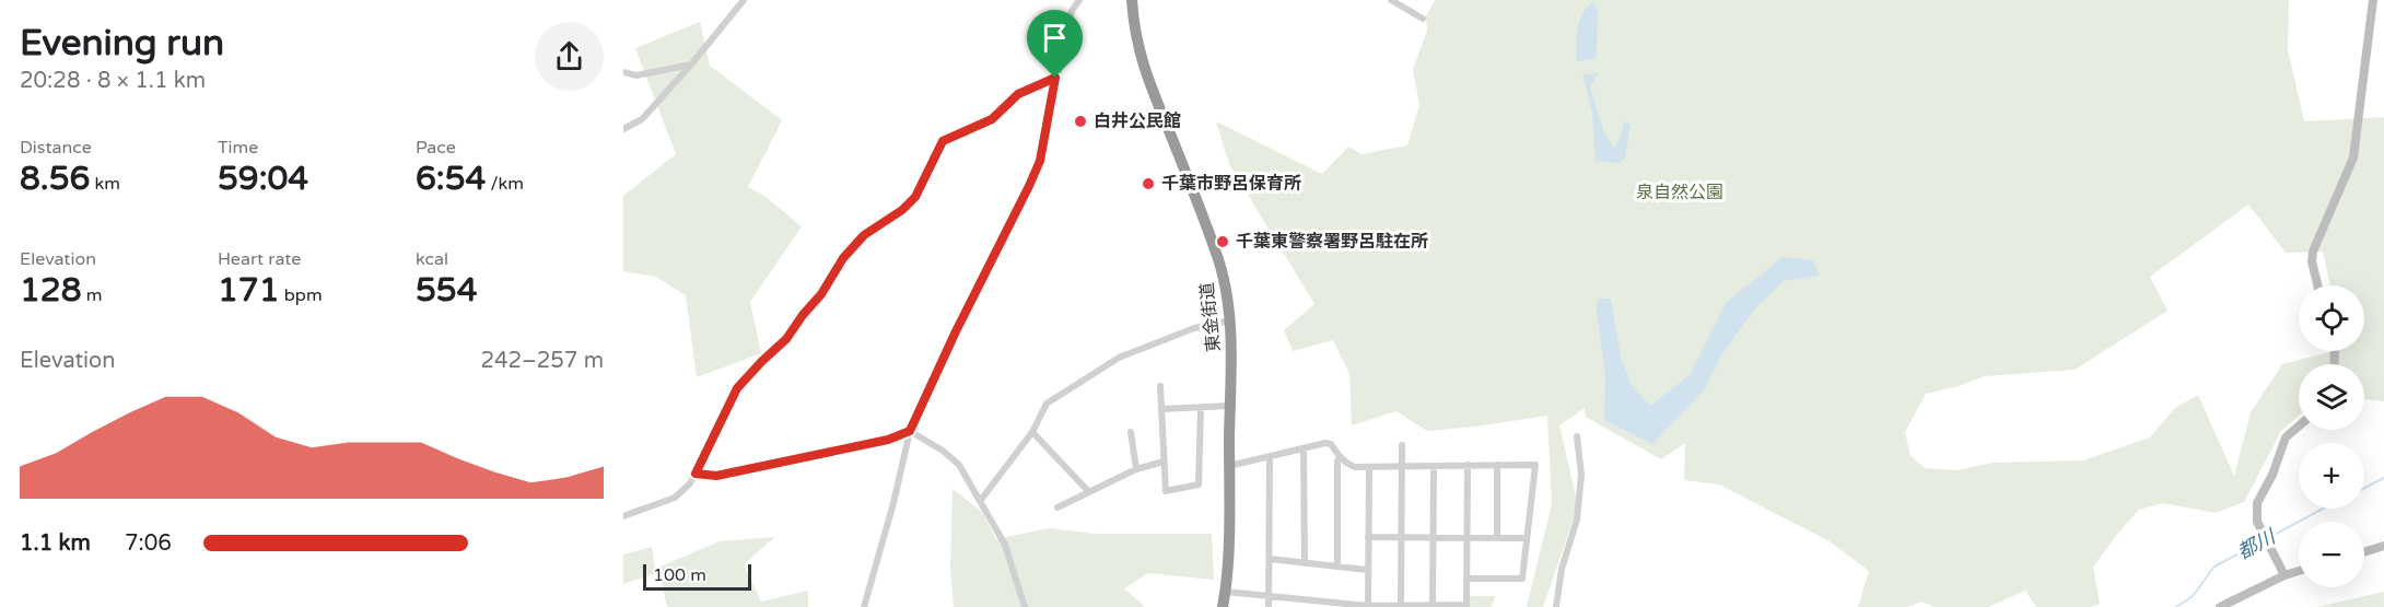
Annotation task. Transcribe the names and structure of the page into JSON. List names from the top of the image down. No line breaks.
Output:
{"streets":{"highway":["東金街道"]},"water":["都川"],"parks":["泉自然公園"],"places":["白井公民館","千葉市野呂保育所","千葉東警察署野呂駐在所"],"scale_bar":"100 m","page":{"heading":["Evening run","20:28 · 8 × 1.1 km"],"stats":[["Distance","8.56 km"],["Time","59:04"],["Pace","6:54 /km"],["Elevation","128 m"],["Heart rate","171 bpm"],["kcal","554"]],"map_buttons":["+","−"],"chart":["Elevation","242–257 m"],"list":[{"name":"1.1 km","note":"7:06"}],"scale":"100 m"}}
